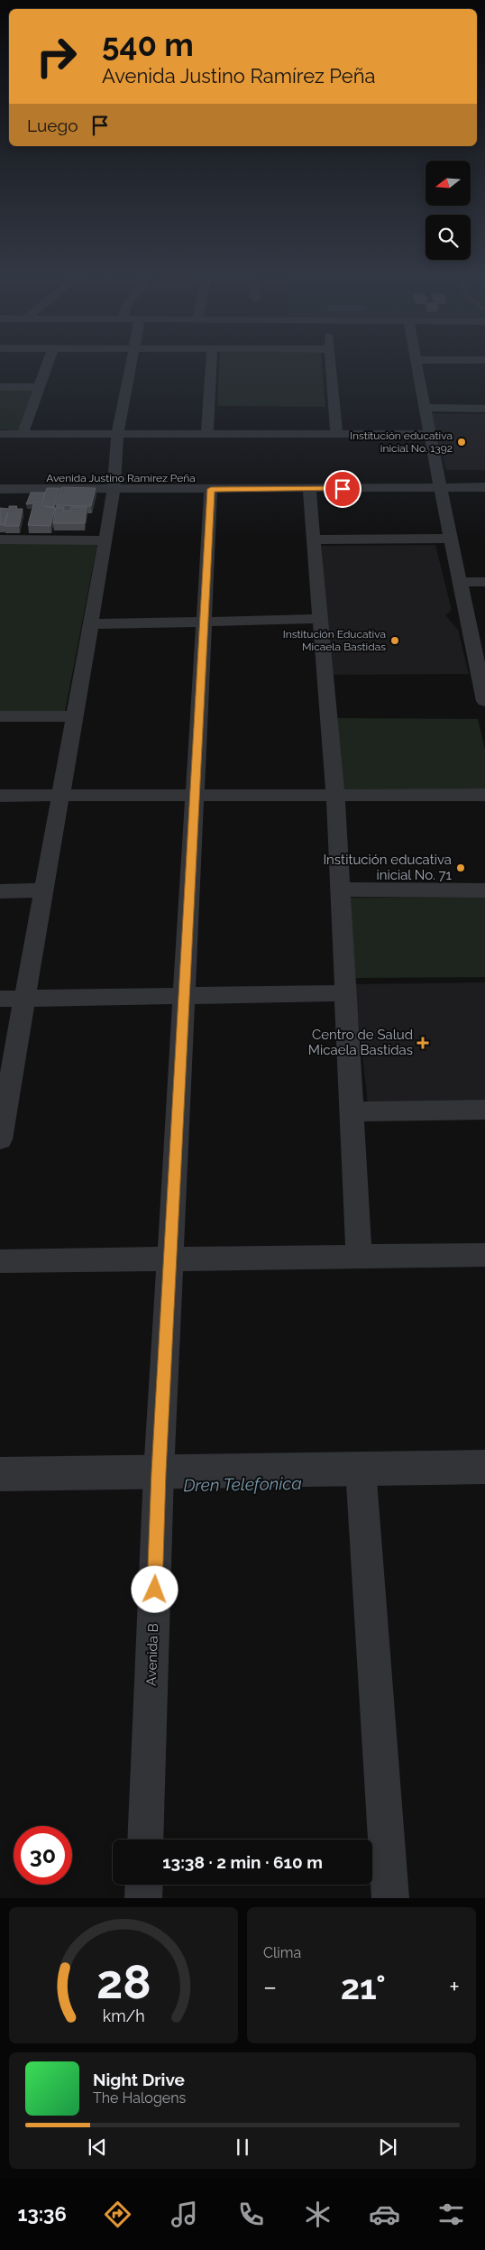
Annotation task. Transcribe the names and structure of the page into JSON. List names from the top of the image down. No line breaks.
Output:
{"streets":{"street":["Avenida Justino Ramírez Peña","Avenida B"]},"crossings":[["Avenida Justino Ramírez Peña","Avenida B"]],"water":["Dren Telefonica"],"places":{"other":["Institución educativa inicial No. 1392","Institución Educativa Micaela Bastidas","Institución educativa inicial No. 71"],"health":["Centro de Salud Micaela Bastidas"]},"north":"left","page":{"turn":["540 m","Avenida Justino Ramírez Peña"],"then":"Luego","limit":"30","trip":"13:38 · 2 min · 610 m","tile":"Clima","heat":["−","21°","+"],"song":["Night Drive","The Halogens"],"tabs":"13:36","gauge":["28","km/h"]}}
